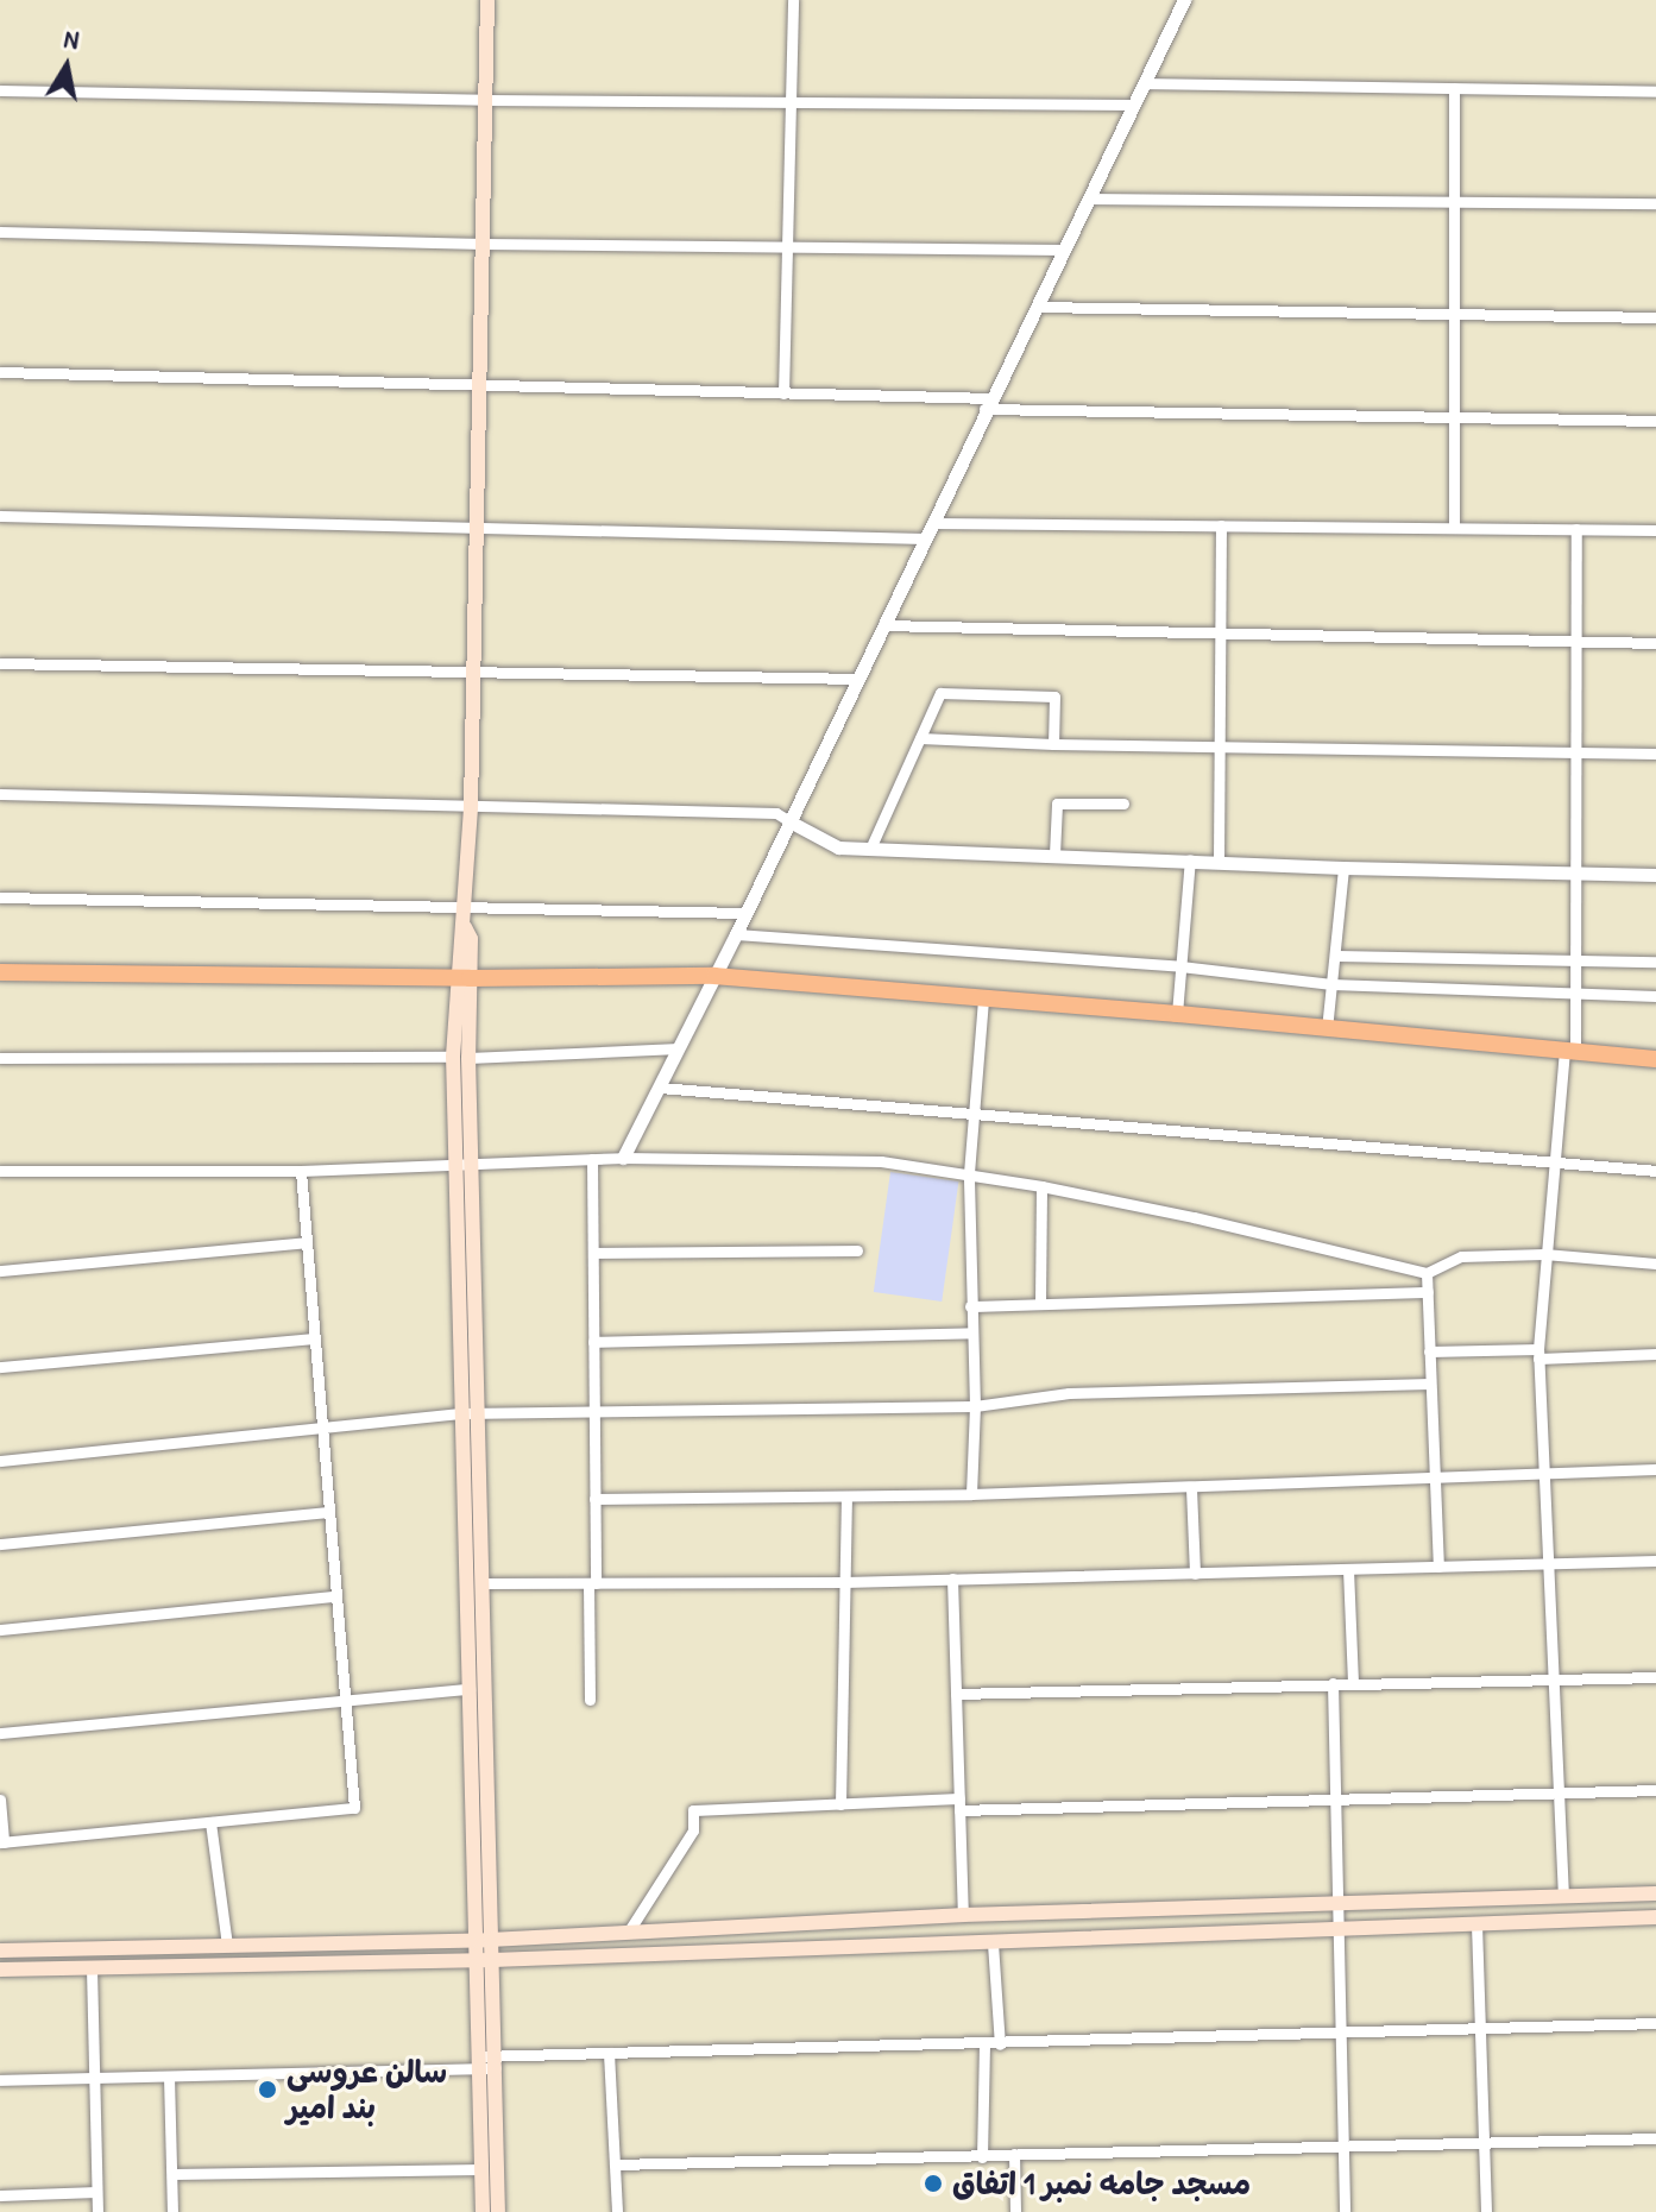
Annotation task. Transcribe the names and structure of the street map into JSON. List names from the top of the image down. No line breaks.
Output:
{"places":["سالن عروسی بند امیر","مسجد جامه نمبر 1 اتفاق"],"north":"top"}
